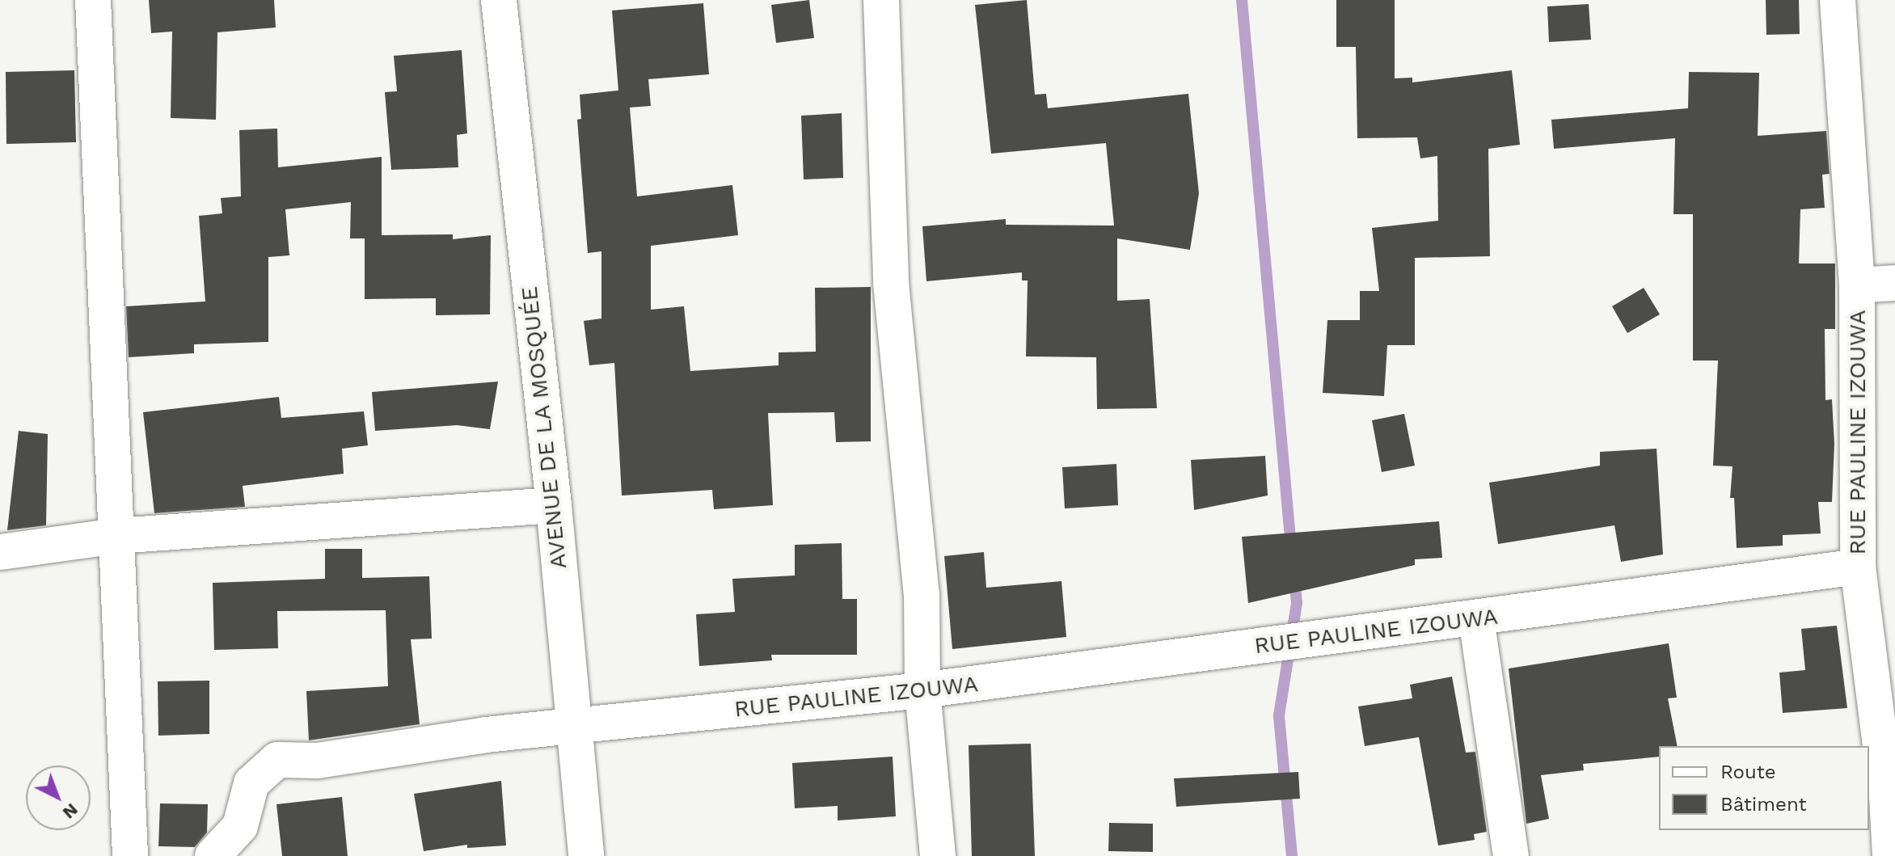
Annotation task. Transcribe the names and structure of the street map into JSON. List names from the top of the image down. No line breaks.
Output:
{"streets":{"street":["AVENUE DE LA MOSQUÉE","RUE PAULINE IZOUWA"]},"crossings":[["AVENUE DE LA MOSQUÉE","RUE PAULINE IZOUWA"]],"legend":["Route","Bâtiment"],"north":"bottom right"}
